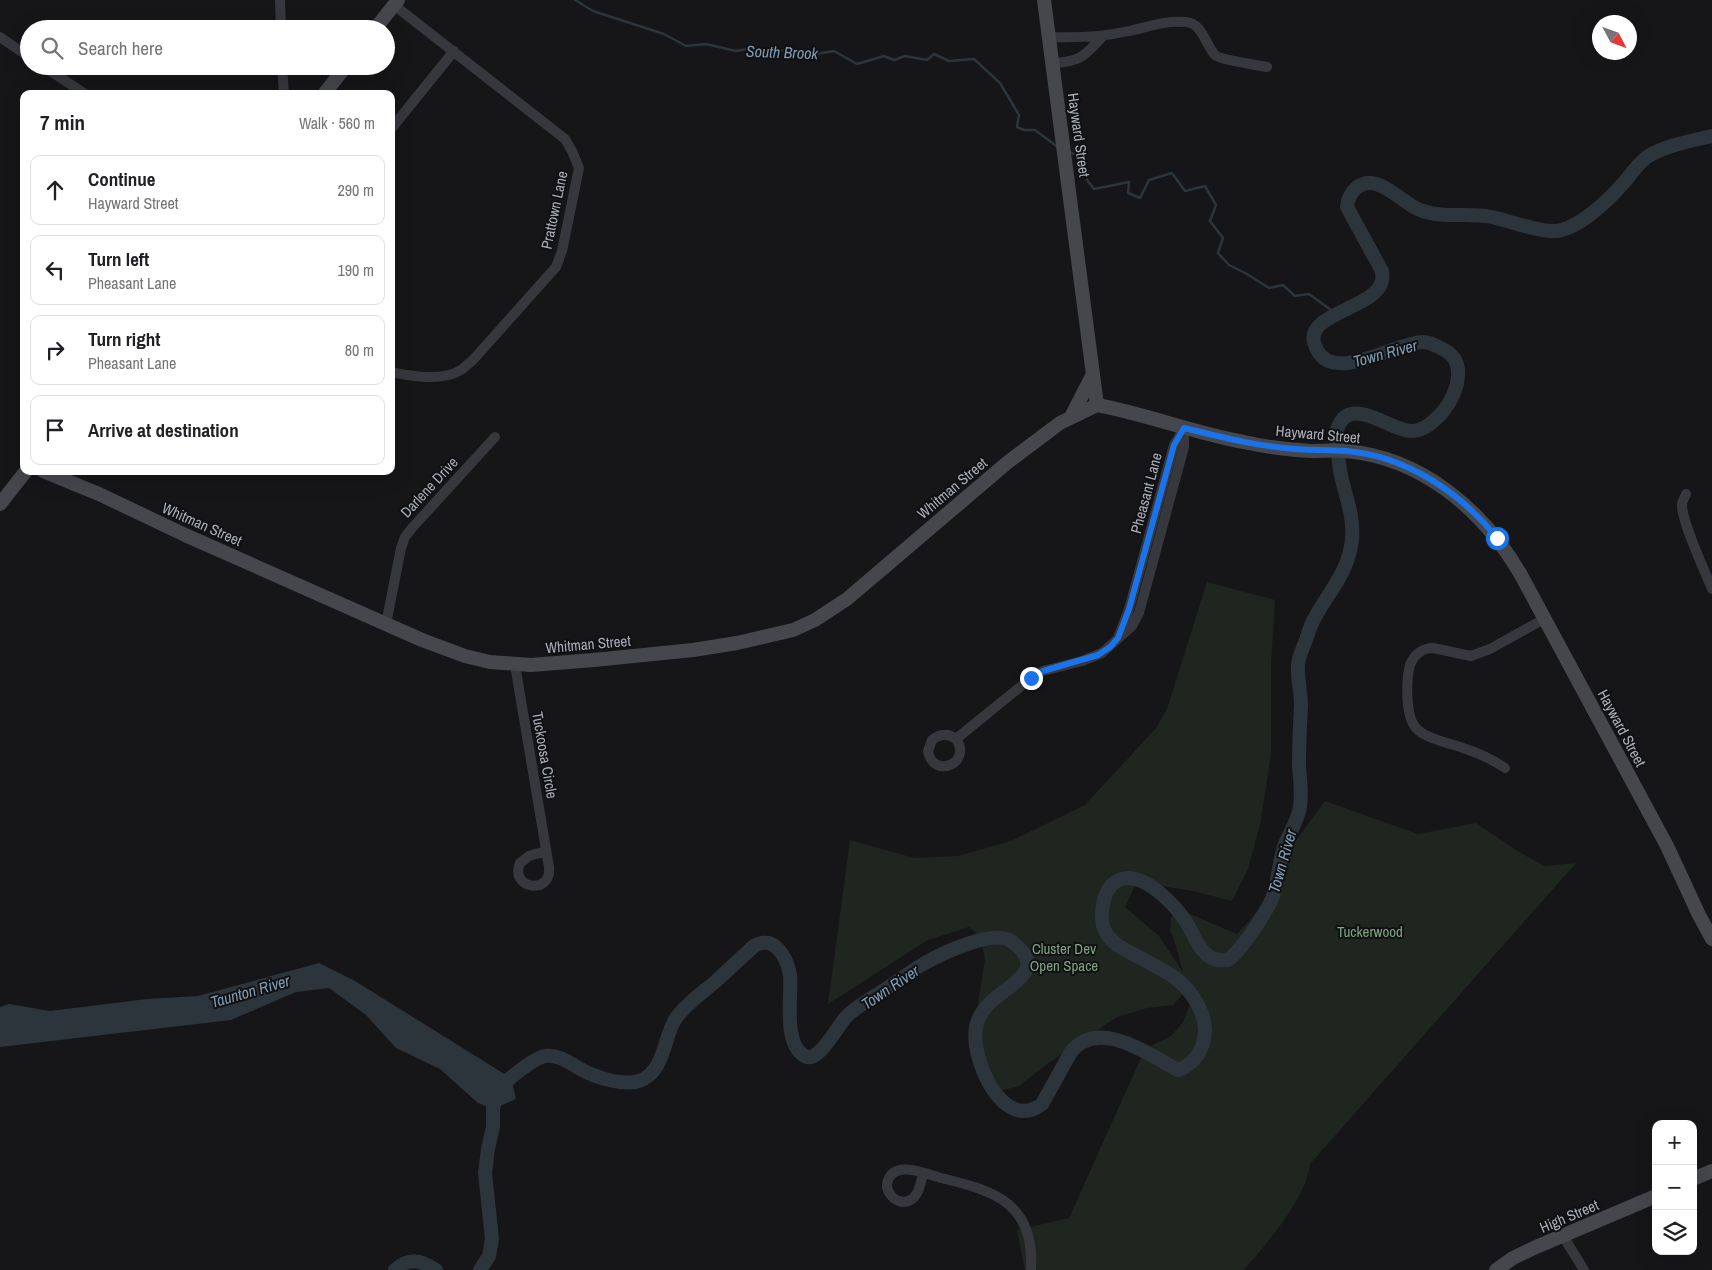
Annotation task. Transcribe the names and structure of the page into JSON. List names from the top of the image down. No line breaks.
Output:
{"streets":{"street":["Hayward Street","Prattown Lane","Darlene Drive","Whitman Street","Pheasant Lane","Tuckoosa Circle","High Street"]},"crossings":[["Hayward Street","Whitman Street"],["Hayward Street","Pheasant Lane"],["Darlene Drive","Whitman Street"],["Whitman Street","Tuckoosa Circle"]],"water":["South Brook","Town River","Taunton River"],"parks":["Tuckerwood","Cluster Dev Open Space"],"north":"bottom right","page":{"search":"Search here","heading":["7 min","Walk · 560 m"],"list":[["Continue","Hayward Street","290 m"],["Turn left","Pheasant Lane","190 m"],["Turn right","Pheasant Lane","80 m"],"Arrive at destination"],"map_buttons":["+","−"]}}
